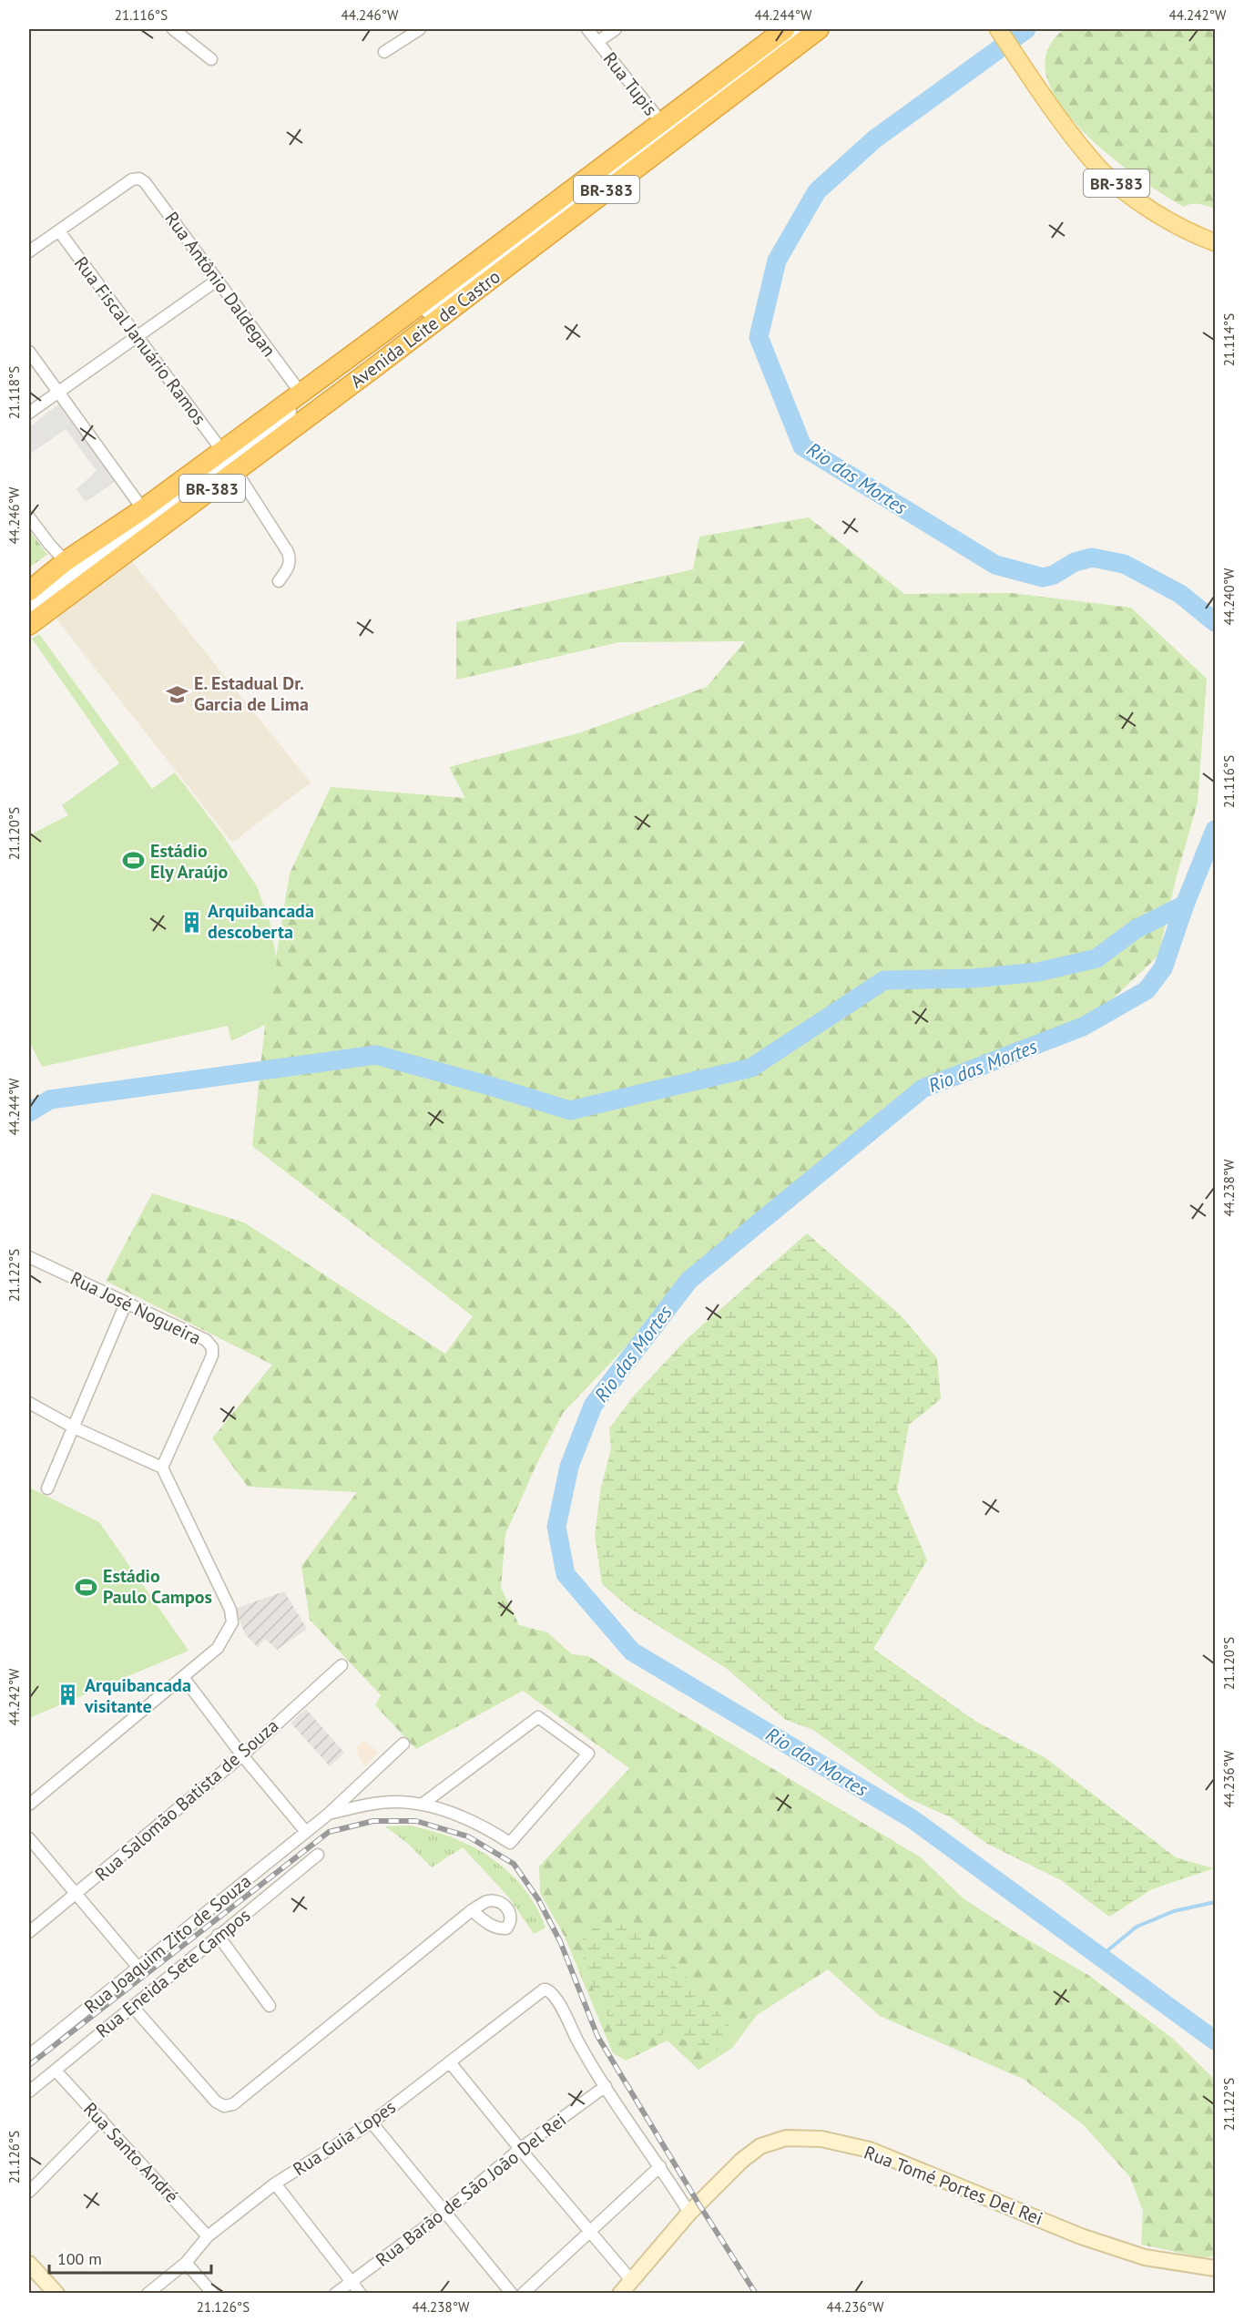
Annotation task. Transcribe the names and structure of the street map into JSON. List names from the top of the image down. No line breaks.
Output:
{"streets":{"highway":["BR-383","Avenida Leite de Castro"],"main road":["Rua Tomé Portes Del Rei"],"street":["Rua Tupis","Rua Antônio Daldegan","Rua Fiscal Januário Ramos","Rua José Nogueira","Rua Salomão Batista de Souza","Rua Joaquim Zito de Souza","Rua Eneida Sete Campos","Rua Guia Lopes","Rua Santo André","Rua Barão de São João Del Rei"]},"crossings":[["Rua Tupis","Avenida Leite de Castro"],["Rua Antônio Daldegan","Avenida Leite de Castro"],["Rua Antônio Daldegan","Rua Fiscal Januário Ramos"],["Avenida Leite de Castro","Rua Fiscal Januário Ramos"],["Rua Eneida Sete Campos","Rua Santo André"],["Rua Guia Lopes","Rua Santo André"],["Rua Guia Lopes","Rua Barão de São João Del Rei"]],"water":["Rio das Mortes"],"places":{"school or university":["E. Estadual Dr. Garcia de Lima"],"sports":["Estádio Ely Araújo","Estádio Paulo Campos"],"building":["Arquibancada descoberta","Arquibancada visitante"]},"scale_bar":"100 m","coordinates":["21.116°S","44.246°W","44.244°W","44.242°W","21.114°S","21.118°S","44.240°W","21.120°S","44.238°W","21.122°S","44.236°W","21.126°S"]}
